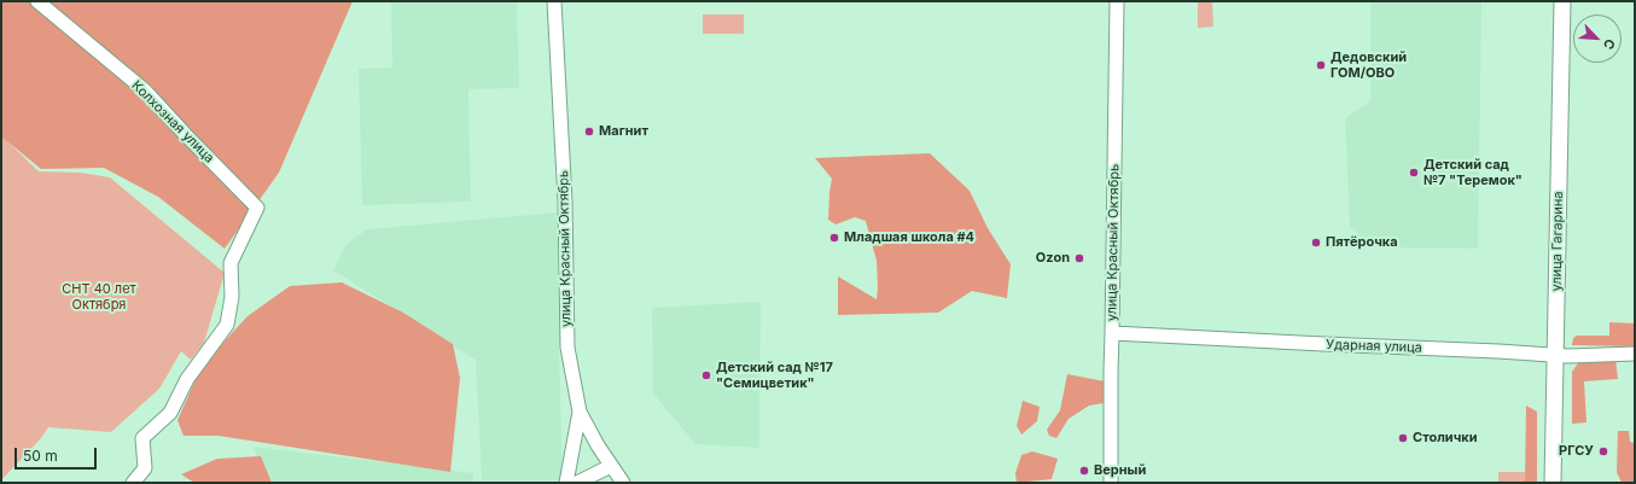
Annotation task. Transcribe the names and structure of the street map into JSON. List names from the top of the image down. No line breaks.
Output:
{"streets":{"street":["Колхозная улица","улица Гагарина","улица Красный Октябрь","Ударная улица"]},"crossings":[["улица Гагарина","Ударная улица"],["улица Красный Октябрь","Ударная улица"]],"parks":["СНТ 40 лет Октября"],"places":["Дедовский ГОМ/ОВО","Магнит","Детский сад №7 \"Теремок\"","Младшая школа #4","Пятёрочка","Ozon","Детский сад №17 \"Семицветик\"","Столички","РГСУ","Верный"],"scale_bar":"50 m","north":"bottom right"}
